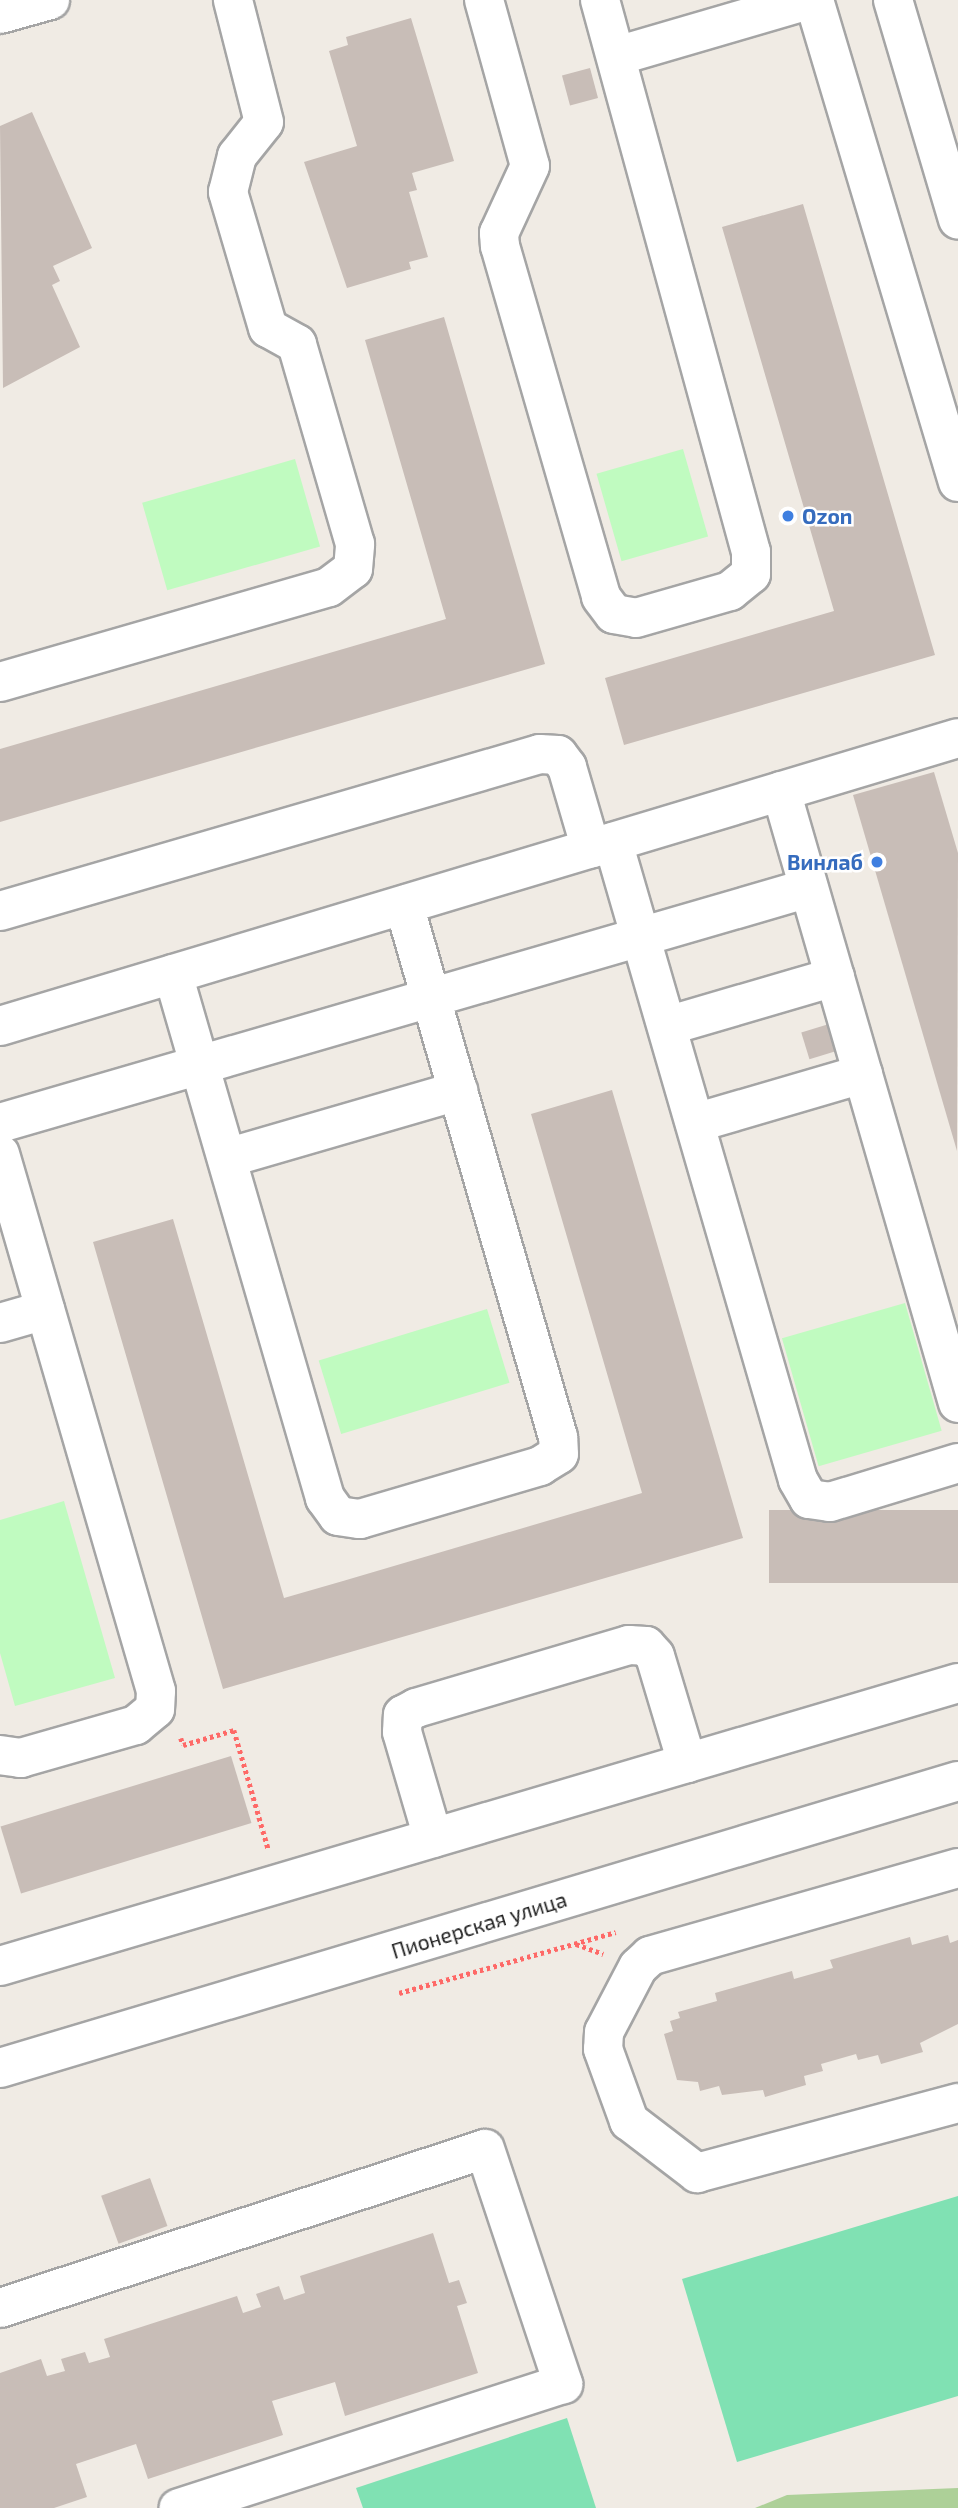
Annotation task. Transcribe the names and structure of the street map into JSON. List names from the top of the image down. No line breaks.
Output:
{"streets":{"street":["Пионерская улица"]},"places":["Ozon","Винлаб"]}
